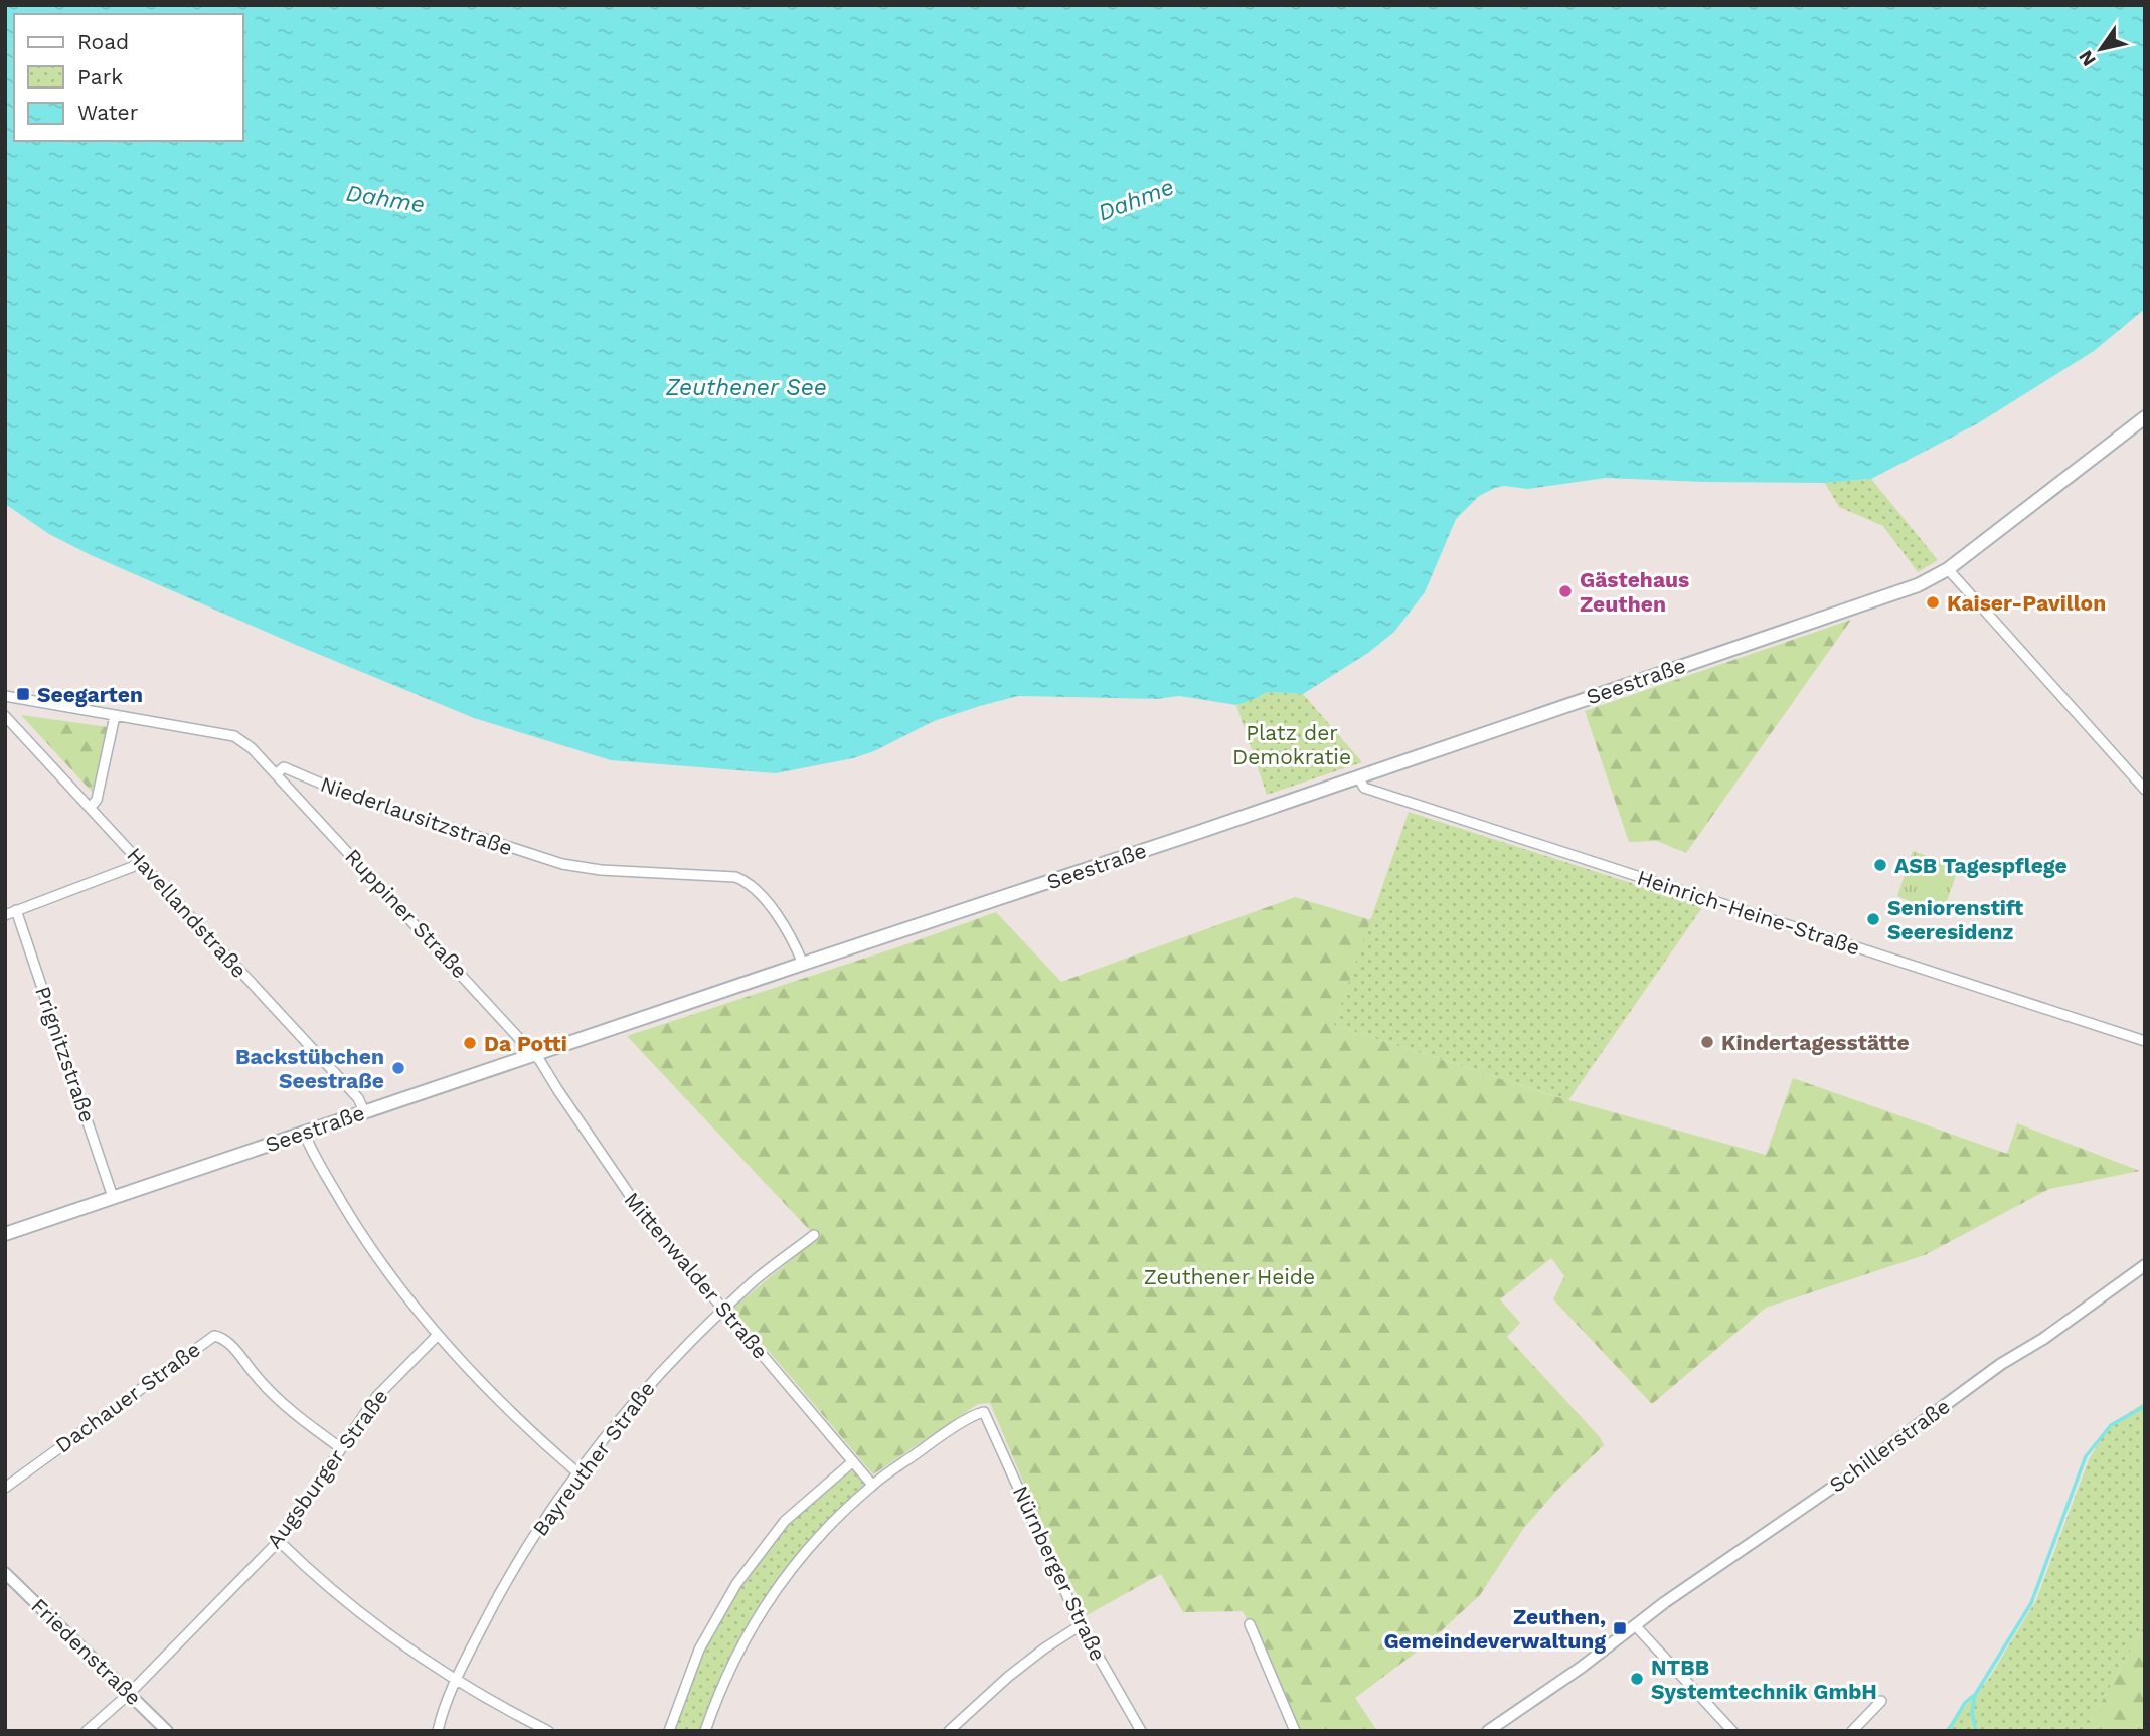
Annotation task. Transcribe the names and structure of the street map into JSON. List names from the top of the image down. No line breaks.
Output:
{"streets":{"main road":["Seestraße"],"street":["Niederlausitzstraße","Havellandstraße","Heinrich-Heine-Straße","Ruppiner Straße","Prignitzstraße","Mittenwalder Straße","Dachauer Straße","Schillerstraße","Bayreuther Straße","Augsburger Straße","Nürnberger Straße","Friedenstraße"]},"crossings":[["Seestraße","Niederlausitzstraße"],["Seestraße","Havellandstraße"],["Seestraße","Heinrich-Heine-Straße"],["Seestraße","Ruppiner Straße"],["Seestraße","Prignitzstraße"],["Seestraße","Mittenwalder Straße"],["Niederlausitzstraße","Ruppiner Straße"],["Ruppiner Straße","Mittenwalder Straße"],["Mittenwalder Straße","Bayreuther Straße"],["Mittenwalder Straße","Nürnberger Straße"],["Dachauer Straße","Augsburger Straße"],["Augsburger Straße","Friedenstraße"]],"water":["Dahme","Zeuthener See"],"parks":["Platz der Demokratie","Zeuthener Heide"],"places":{"other":["Gästehaus Zeuthen","Kaiser-Pavillon","ASB Tagespflege","Seniorenstift Seeresidenz","Kindertagesstätte","Da Potti","Backstübchen Seestraße","NTBB Systemtechnik GmbH"],"transit":["Seegarten","Zeuthen, Gemeindeverwaltung"]},"legend":["Road","Park","Water"],"north":"bottom left"}
